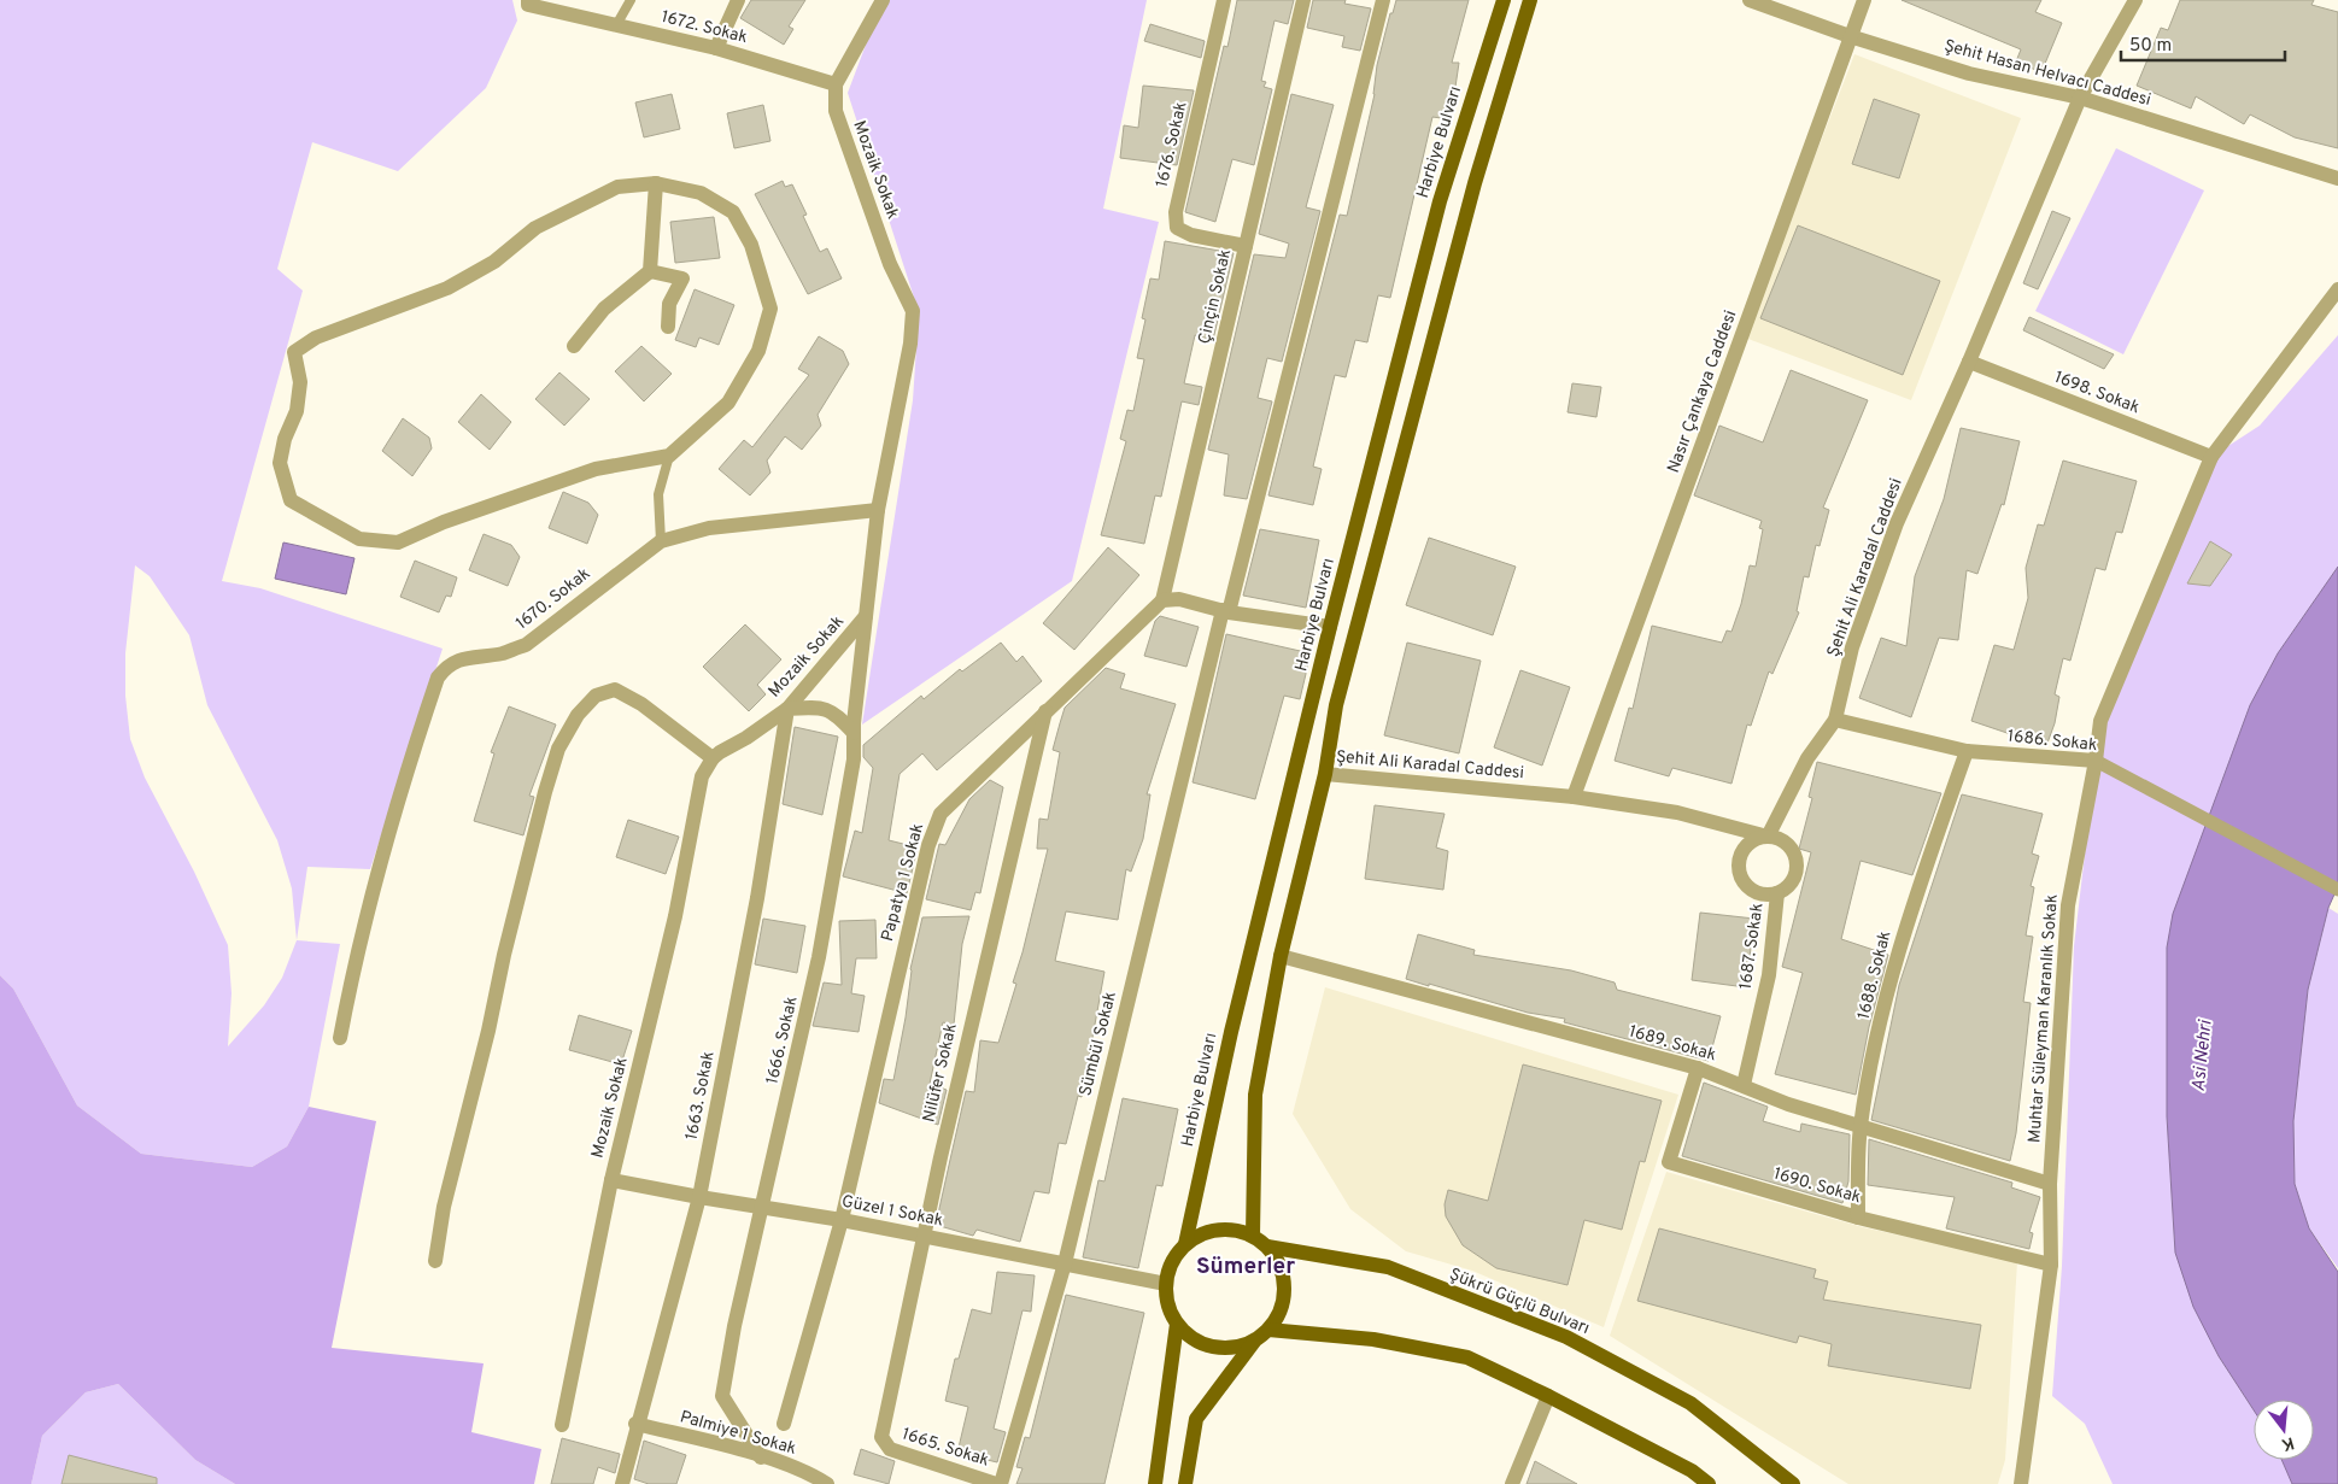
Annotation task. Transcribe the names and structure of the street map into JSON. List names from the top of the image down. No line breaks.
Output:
{"streets":{"main road":["Harbiye Bulvarı","Şükrü Güçlü Bulvarı"],"street":["1672. Sokak","Şehit Hasan Helvacı Caddesi","1676. Sokak","Mozaik Sokak","Çinçin Sokak","Nasır Çankaya Caddesi","1698. Sokak","Şehit Ali Karadal Caddesi","1670. Sokak","1686. Sokak","Papatya 1 Sokak","1687. Sokak","1688. Sokak","Muhtar Süleyman Karanlık Sokak","1666. Sokak","Sümbül Sokak","1689. Sokak","Nilüfer Sokak","1663. Sokak","1690. Sokak","Güzel 1 Sokak","Palmiye 1 Sokak","1665. Sokak"]},"crossings":[["1672. Sokak","Mozaik Sokak"],["Şehit Hasan Helvacı Caddesi","Nasır Çankaya Caddesi"],["Şehit Hasan Helvacı Caddesi","Şehit Ali Karadal Caddesi"],["Harbiye Bulvarı","Güzel 1 Sokak"],["Harbiye Bulvarı","Şükrü Güçlü Bulvarı"],["1676. Sokak","Çinçin Sokak"],["Mozaik Sokak","1670. Sokak"],["Mozaik Sokak","1666. Sokak"],["Mozaik Sokak","1663. Sokak"],["Mozaik Sokak","Güzel 1 Sokak"],["Çinçin Sokak","Papatya 1 Sokak"],["Nasır Çankaya Caddesi","Şehit Ali Karadal Caddesi"],["1698. Sokak","Şehit Ali Karadal Caddesi"],["1698. Sokak","Muhtar Süleyman Karanlık Sokak"],["Şehit Ali Karadal Caddesi","1686. Sokak"],["Şehit Ali Karadal Caddesi","1687. Sokak"],["1686. Sokak","1688. Sokak"],["1686. Sokak","Muhtar Süleyman Karanlık Sokak"],["Papatya 1 Sokak","Nilüfer Sokak"],["Papatya 1 Sokak","Güzel 1 Sokak"],["1687. Sokak","1689. Sokak"],["1688. Sokak","1689. Sokak"],["1688. Sokak","1690. Sokak"],["Muhtar Süleyman Karanlık Sokak","1689. Sokak"],["Muhtar Süleyman Karanlık Sokak","1690. Sokak"],["1666. Sokak","Güzel 1 Sokak"],["1666. Sokak","Palmiye 1 Sokak"],["Sümbül Sokak","Güzel 1 Sokak"],["1689. Sokak","1690. Sokak"],["Nilüfer Sokak","Güzel 1 Sokak"],["Nilüfer Sokak","1665. Sokak"],["1663. Sokak","Güzel 1 Sokak"],["1663. Sokak","Palmiye 1 Sokak"],["Güzel 1 Sokak","Şükrü Güçlü Bulvarı"]],"districts":["Sümerler"],"water":["Asi Nehri"],"scale_bar":"50 m","north":"bottom"}
